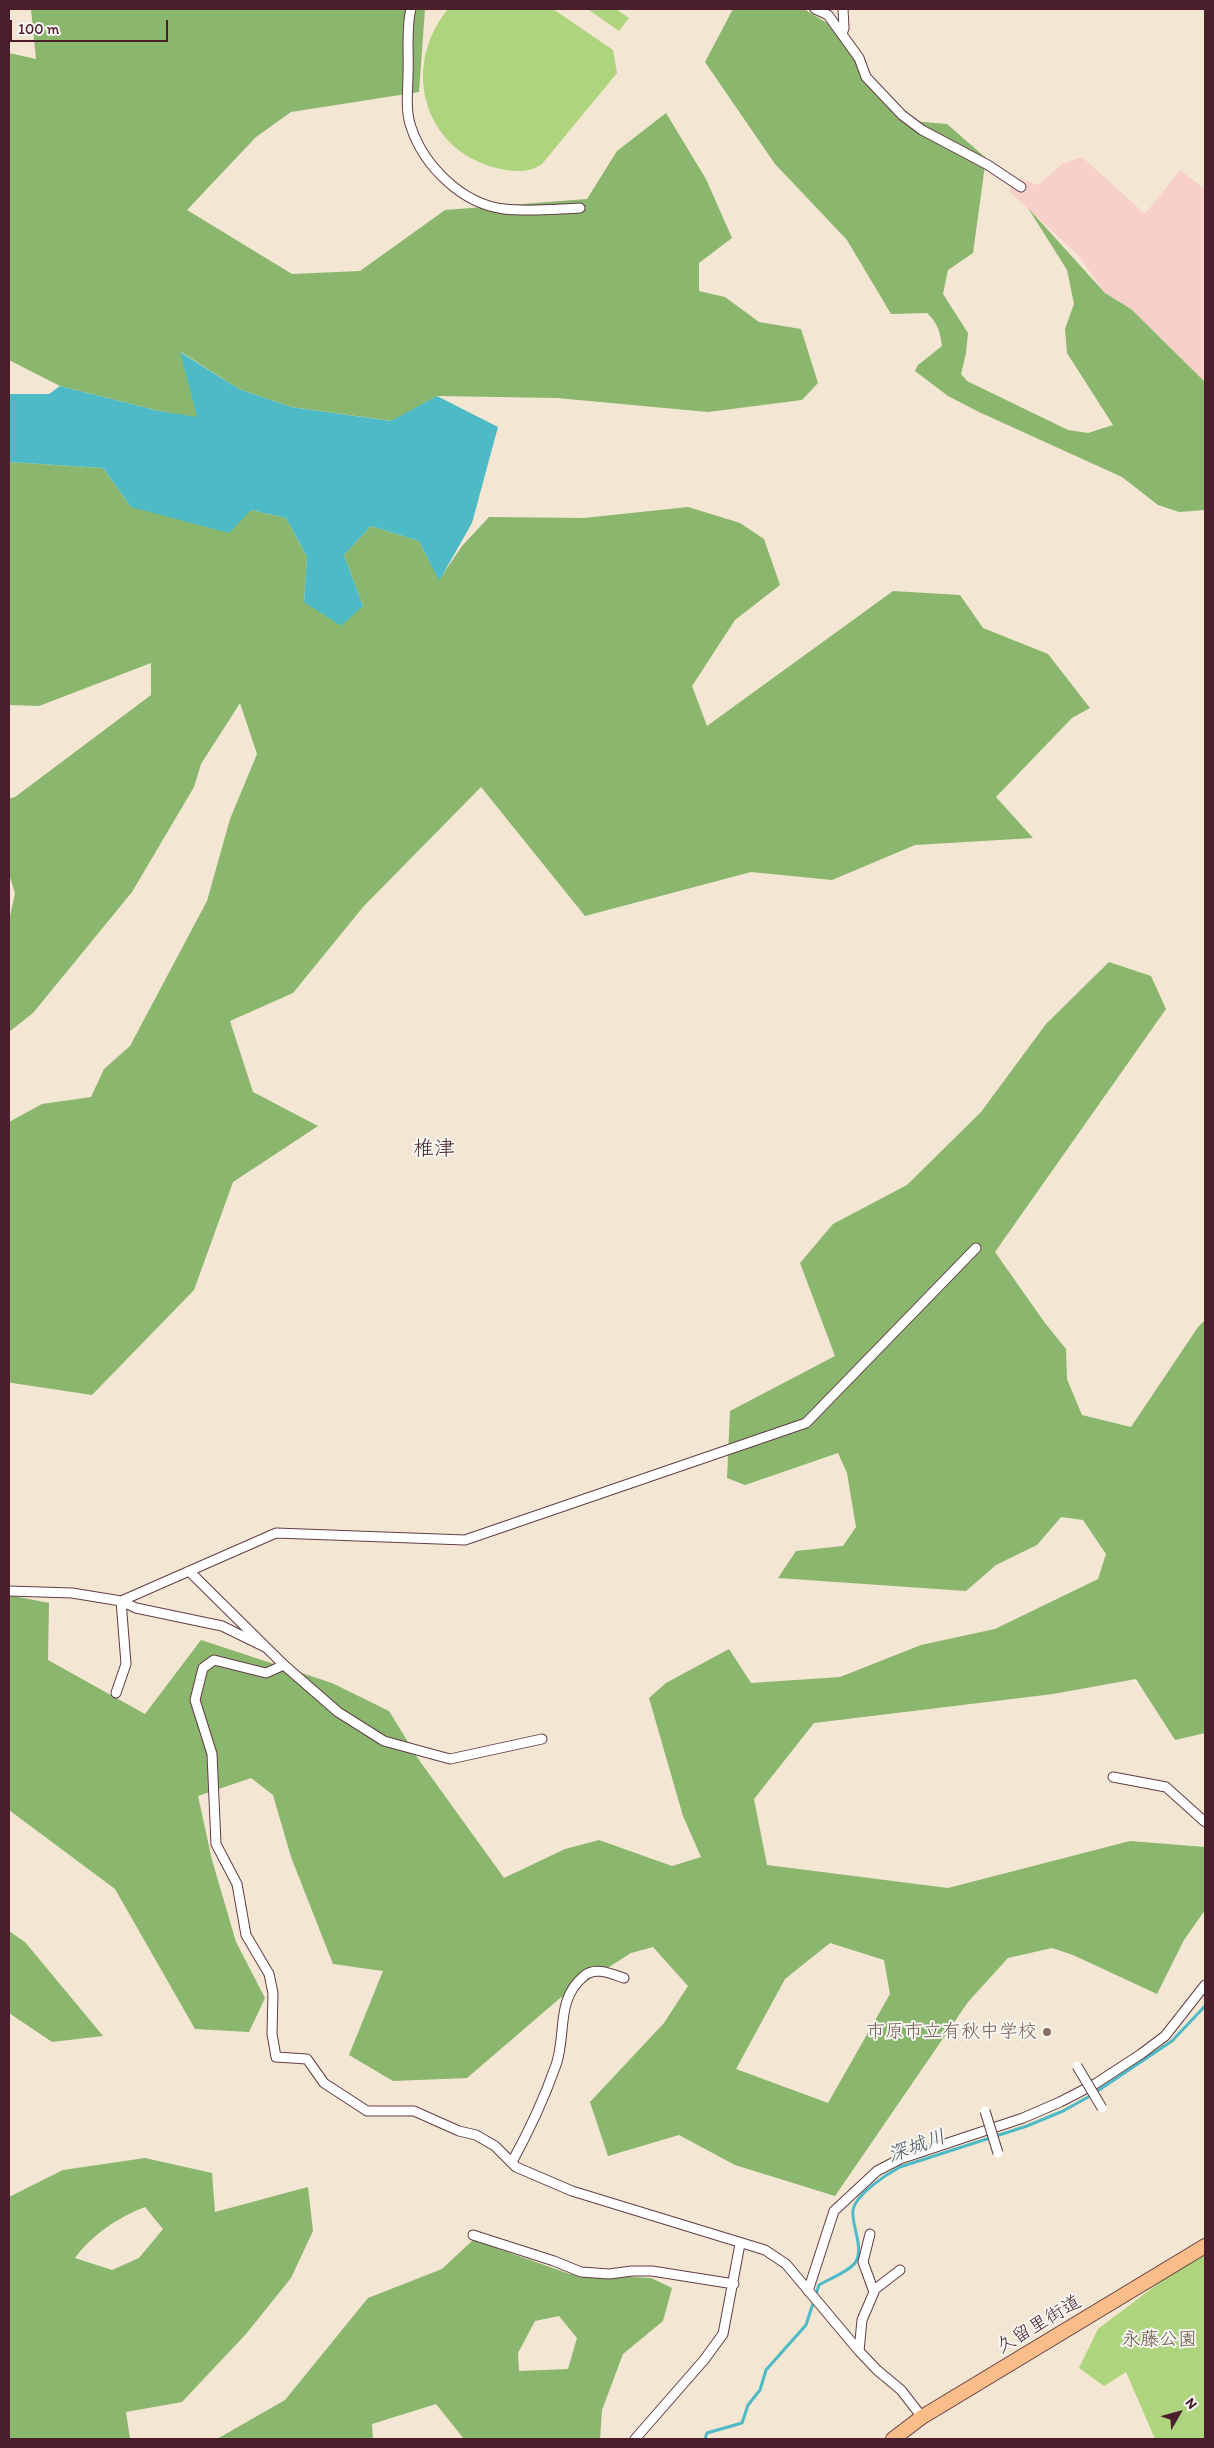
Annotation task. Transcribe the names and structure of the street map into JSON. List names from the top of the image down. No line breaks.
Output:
{"streets":{"main road":["久留里街道"]},"districts":["椎津"],"water":["深城川"],"parks":["永藤公園"],"places":["市原市立有秋中学校"],"scale_bar":"100 m","north":"top right"}
